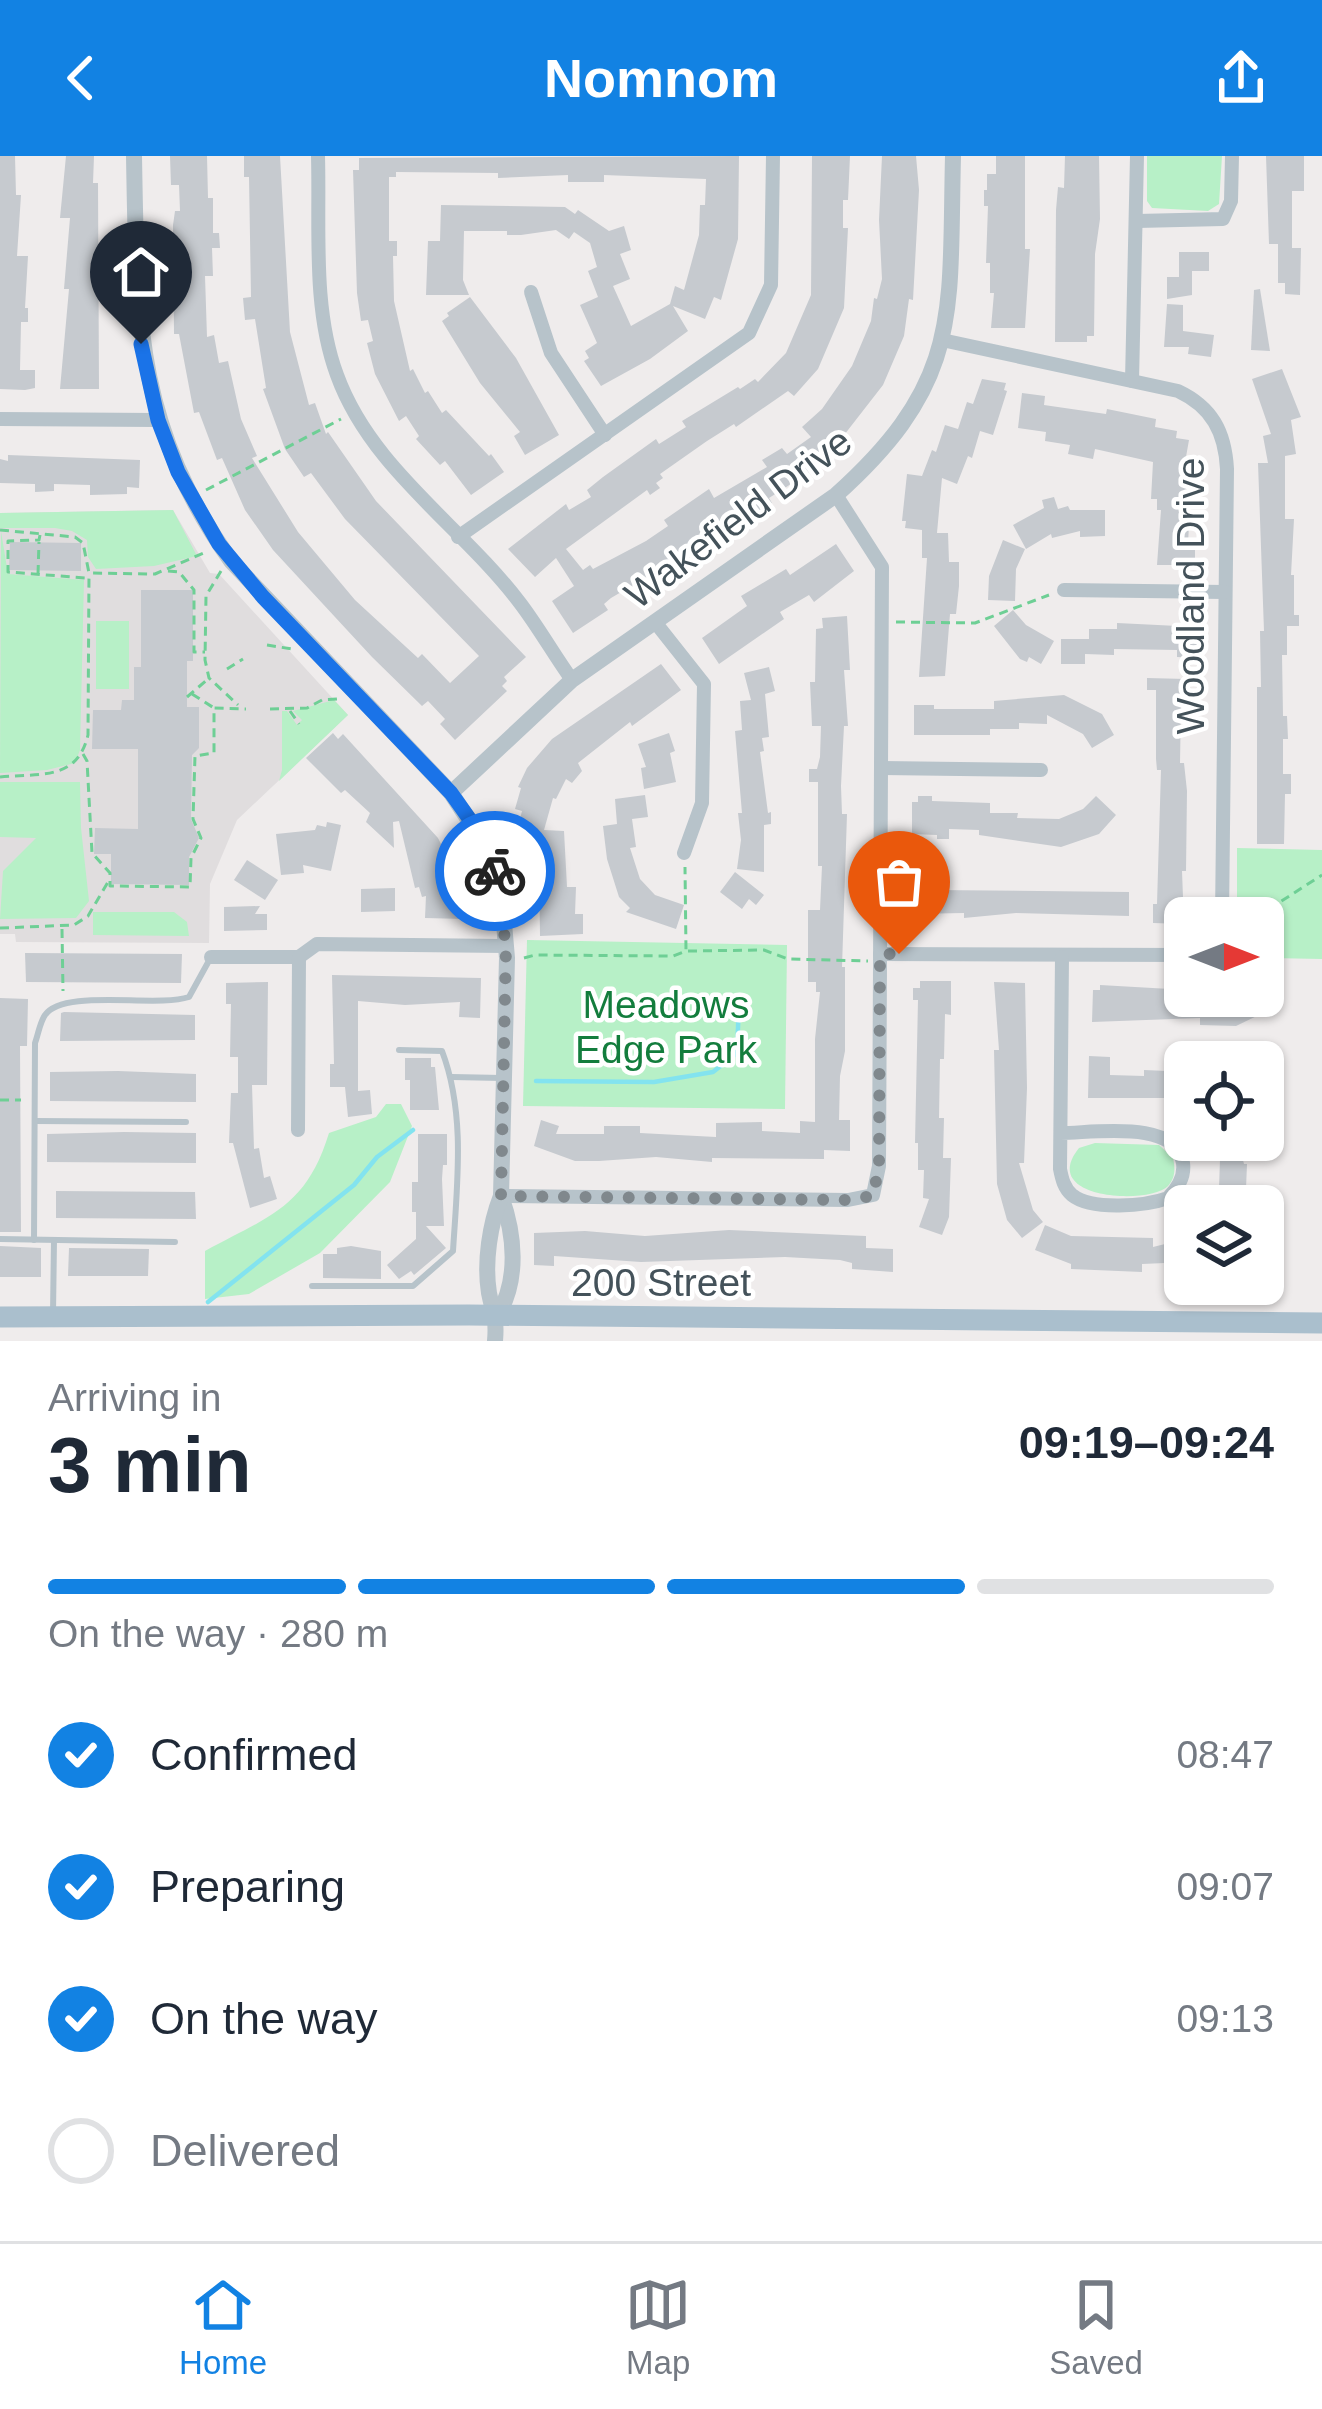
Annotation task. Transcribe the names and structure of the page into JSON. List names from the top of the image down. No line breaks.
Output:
{"streets":{"main road":["200 Street"],"street":["Wakefield Drive","Woodland Drive"]},"crossings":[["Wakefield Drive","Woodland Drive"]],"parks":["Meadows Edge Park"],"north":"right","page":{"header":"Nomnom","heading":["3 min","Arriving in","09:19–09:24"],"bar":"On the way · 280 m","list":[["Confirmed","08:47"],["Preparing","09:07"],["On the way","09:13"],"Delivered"],"tabs":["Home","Map","Saved"]}}
